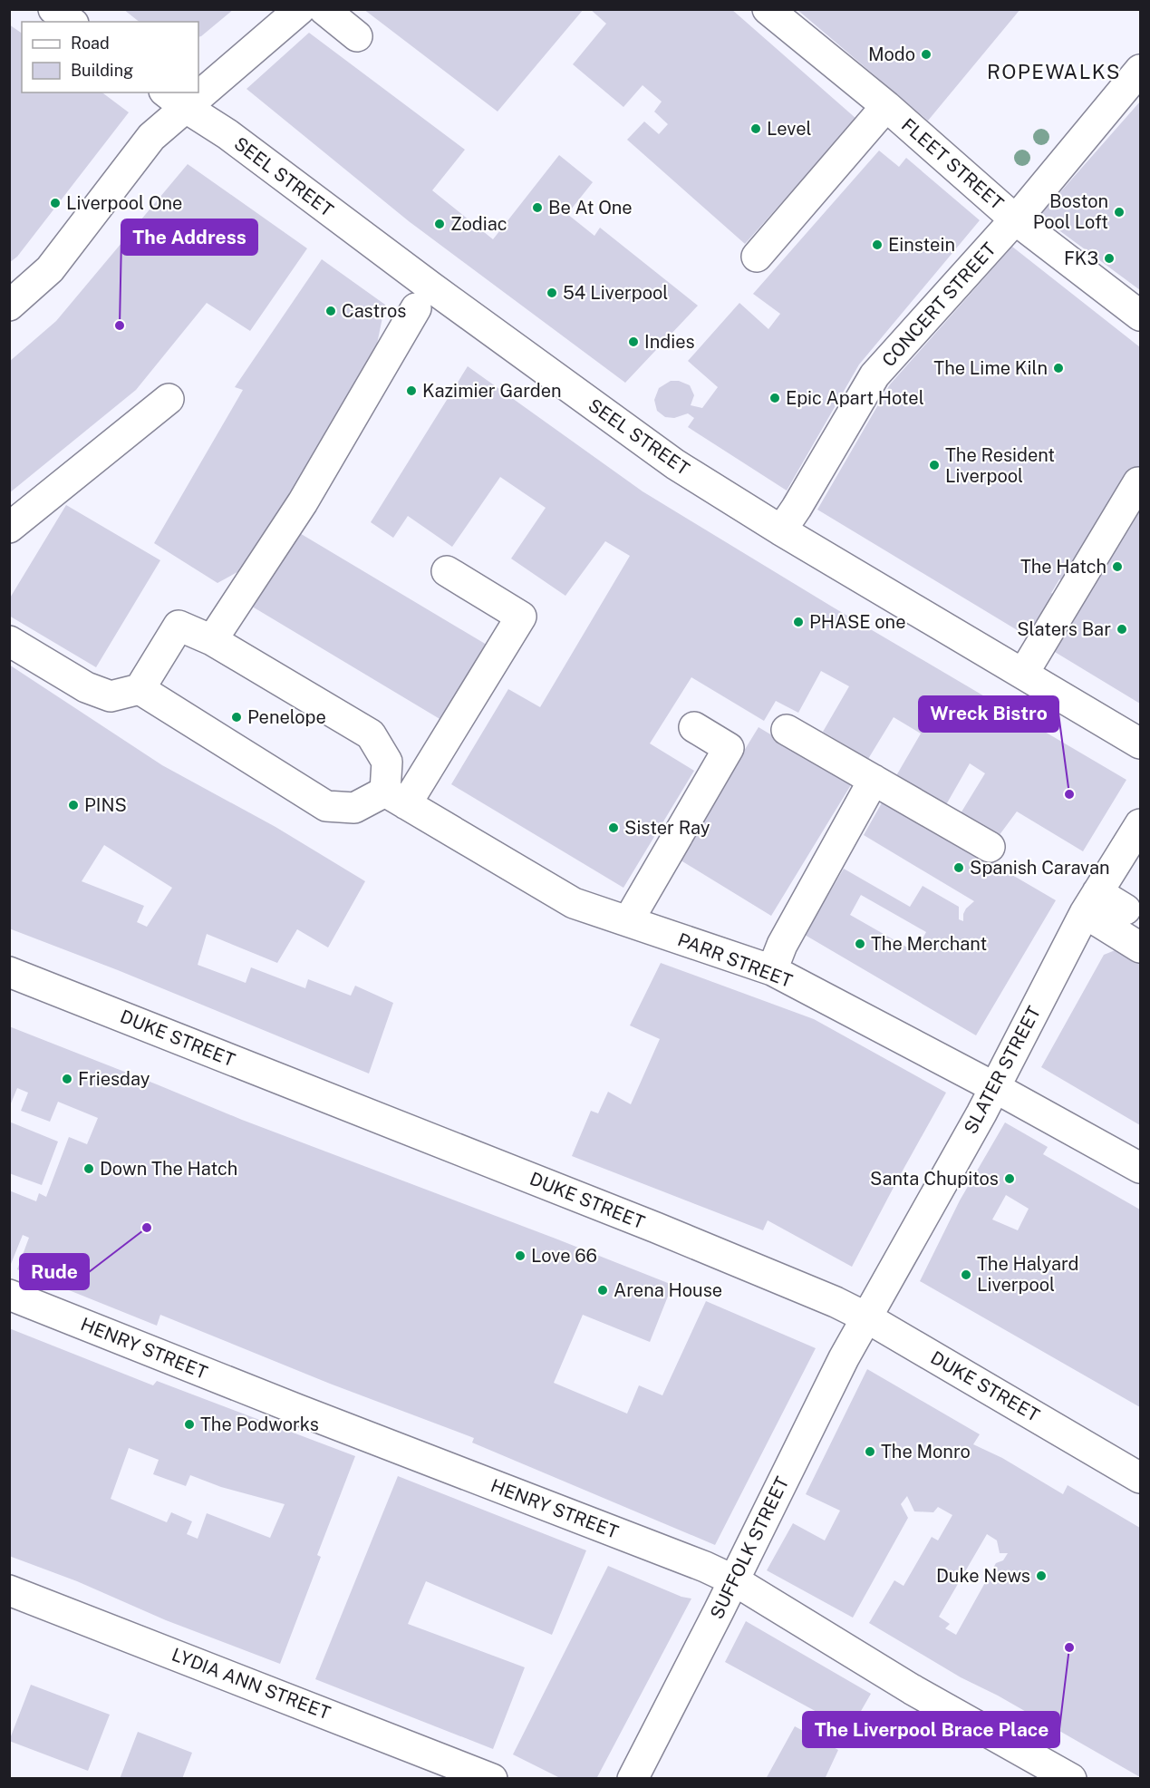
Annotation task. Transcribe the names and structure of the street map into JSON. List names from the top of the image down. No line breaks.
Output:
{"streets":{"street":["FLEET STREET","SEEL STREET","CONCERT STREET","PARR STREET","DUKE STREET","SLATER STREET","HENRY STREET","SUFFOLK STREET","LYDIA ANN STREET"]},"crossings":[["FLEET STREET","CONCERT STREET"],["SEEL STREET","CONCERT STREET"],["PARR STREET","SLATER STREET"],["DUKE STREET","SLATER STREET"],["DUKE STREET","SUFFOLK STREET"],["SLATER STREET","SUFFOLK STREET"],["HENRY STREET","SUFFOLK STREET"]],"districts":["ROPEWALKS"],"places":["Modo","Level","Liverpool One","Be At One","Boston Pool Loft","Zodiac","Einstein","FK3","54 Liverpool","Castros","The Address","Indies","The Lime Kiln","Kazimier Garden","Epic Apart Hotel","The Resident Liverpool","The Hatch","PHASE one","Slaters Bar","Penelope","Wreck Bistro","PINS","Sister Ray","Spanish Caravan","The Merchant","Friesday","Down The Hatch","Santa Chupitos","Rude","Love 66","The Halyard Liverpool","Arena House","The Podworks","The Monro","Duke News","The Liverpool Brace Place"],"legend":["Road","Building"]}
